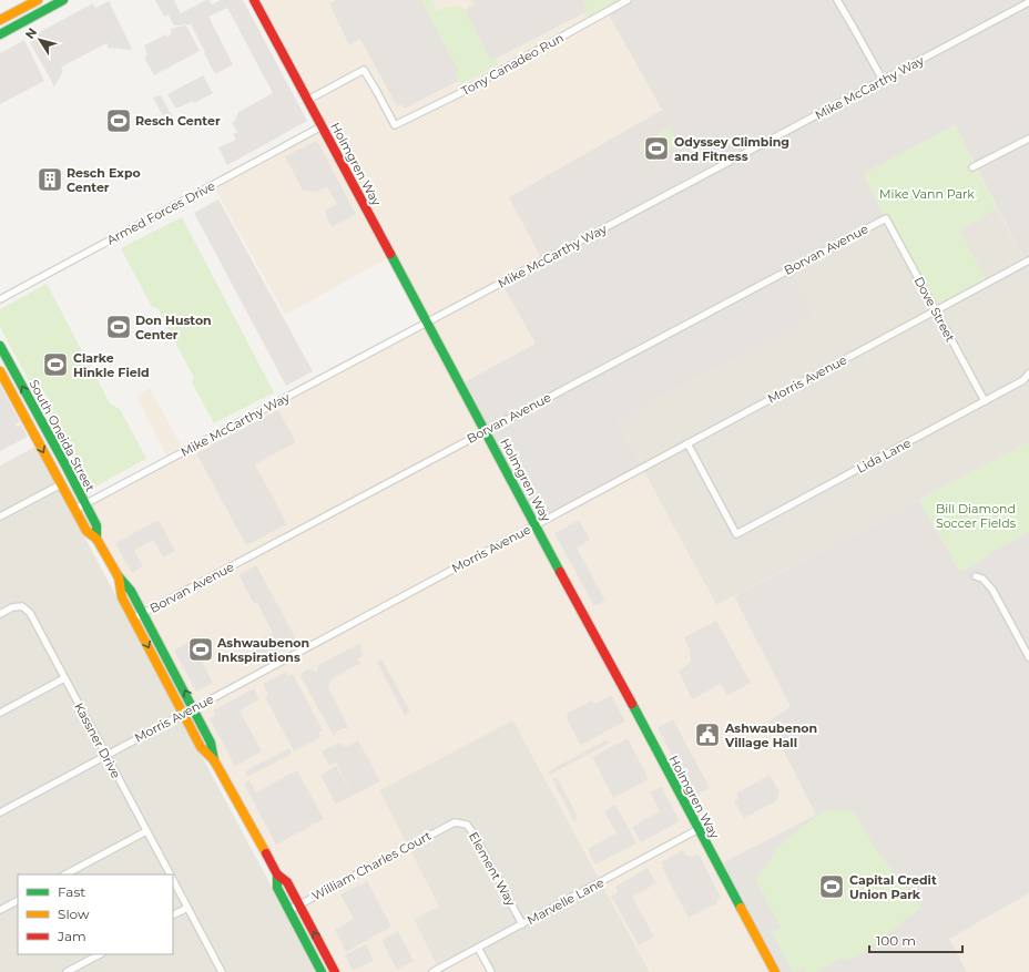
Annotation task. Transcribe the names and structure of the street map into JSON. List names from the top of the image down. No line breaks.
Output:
{"streets":{"street":["Tony Canadeo Run","Mike McCarthy Way","Holmgren Way","Armed Forces Drive","Borvan Avenue","Dove Street","Morris Avenue","South Oneida Street","Lida Lane","Kassner Drive","William Charles Court","Element Way","Marvelle Lane"]},"crossings":[["Tony Canadeo Run","Holmgren Way"],["Mike McCarthy Way","Holmgren Way"],["Mike McCarthy Way","South Oneida Street"],["Holmgren Way","Armed Forces Drive"],["Holmgren Way","Borvan Avenue"],["Holmgren Way","Morris Avenue"],["Holmgren Way","Marvelle Lane"],["Borvan Avenue","Dove Street"],["Borvan Avenue","South Oneida Street"],["Dove Street","Morris Avenue"],["Dove Street","Lida Lane"],["Morris Avenue","South Oneida Street"],["Morris Avenue","Lida Lane"],["Morris Avenue","Kassner Drive"],["South Oneida Street","William Charles Court"],["William Charles Court","Element Way"],["Element Way","Marvelle Lane"]],"parks":["Mike Vann Park","Bill Diamond Soccer Fields"],"places":{"sports":["Resch Center","Odyssey Climbing and Fitness","Don Huston Center","Clarke Hinkle Field","Ashwaubenon Inkspirations","Capital Credit Union Park"],"building":["Resch Expo Center"],"public building":["Ashwaubenon Village Hall"]},"legend":["Fast","Slow","Jam"],"scale_bar":"100 m","north":"top left"}
